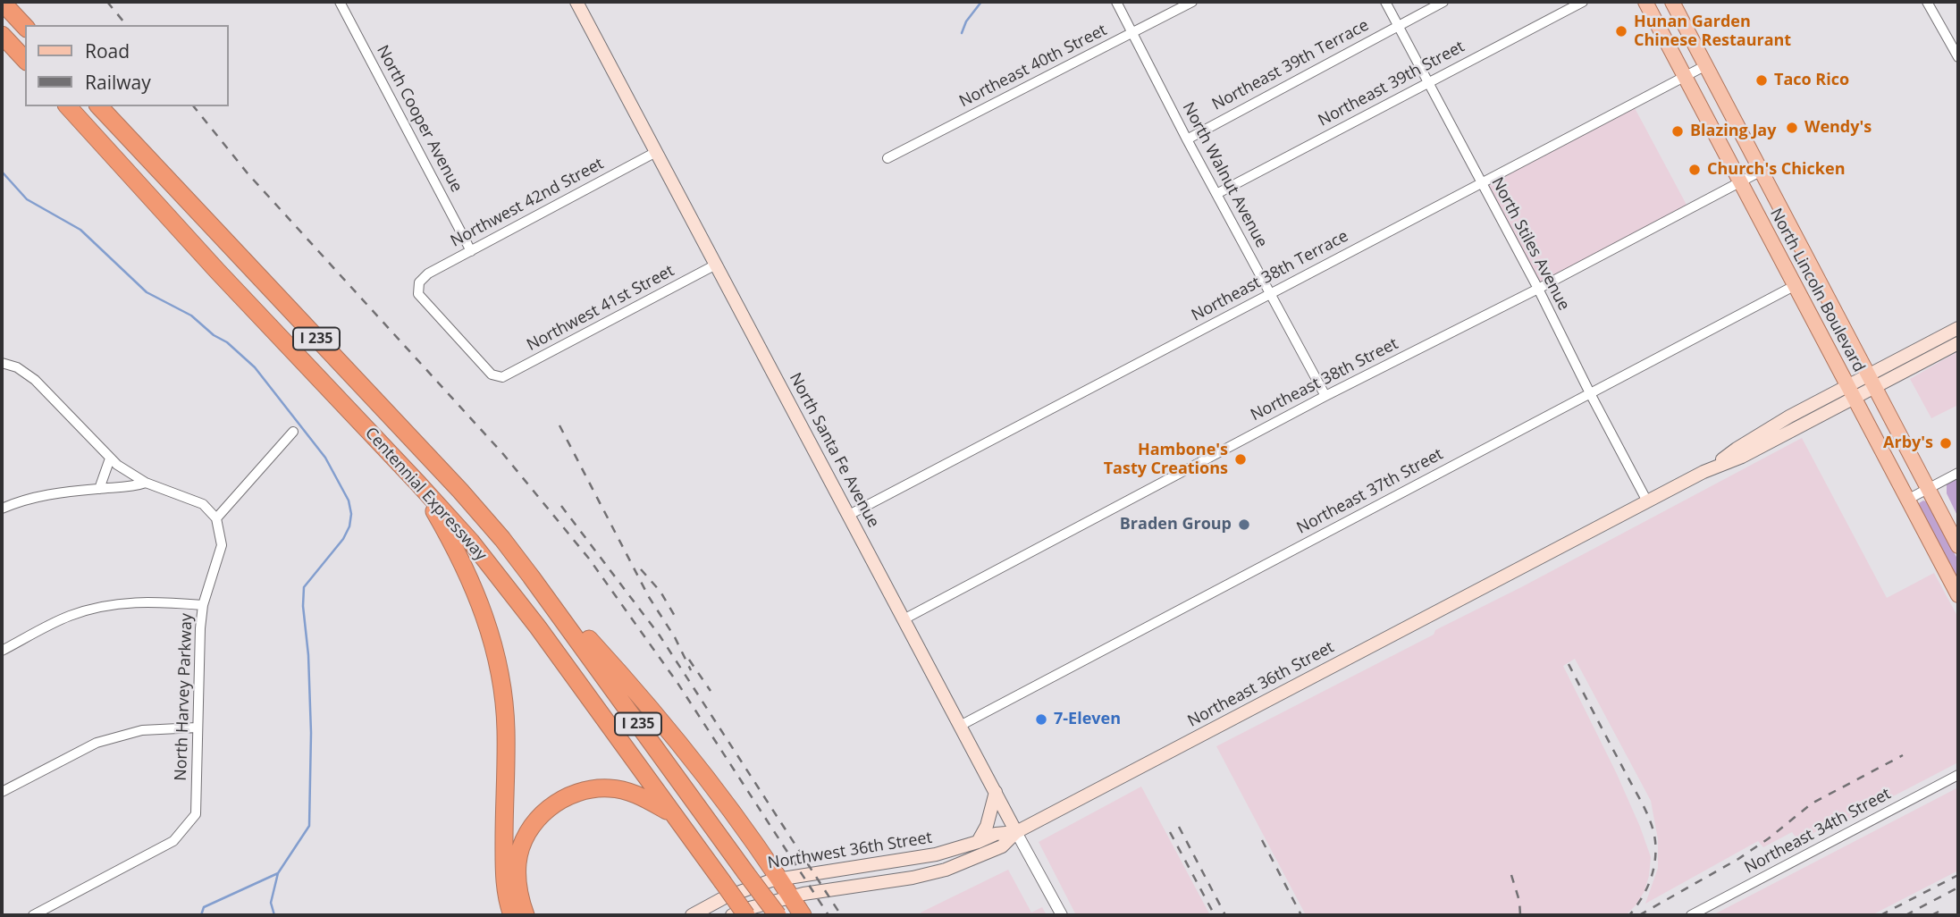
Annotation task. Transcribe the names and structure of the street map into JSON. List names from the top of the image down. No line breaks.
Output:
{"streets":{"highway":["I 235","Centennial Expressway"],"main road":["North Lincoln Boulevard","North Santa Fe Avenue","Northeast 36th Street","Northwest 36th Street"],"street":["Northeast 39th Terrace","Northeast 40th Street","Northeast 39th Street","North Cooper Avenue","North Walnut Avenue","Northwest 42nd Street","North Stiles Avenue","Northeast 38th Terrace","Northwest 41st Street","Northeast 38th Street","Northeast 37th Street","North Harvey Parkway","Northeast 34th Street"]},"crossings":[["Northeast 39th Terrace","North Walnut Avenue"],["Northeast 39th Terrace","North Stiles Avenue"],["Northeast 40th Street","North Walnut Avenue"],["Northeast 39th Street","North Walnut Avenue"],["Northeast 39th Street","North Stiles Avenue"],["North Cooper Avenue","Northwest 42nd Street"],["North Walnut Avenue","Northeast 38th Terrace"],["North Walnut Avenue","Northeast 38th Street"],["Northwest 42nd Street","Northwest 41st Street"],["Northwest 42nd Street","North Santa Fe Avenue"],["North Stiles Avenue","Northeast 38th Terrace"],["North Stiles Avenue","Northeast 38th Street"],["North Stiles Avenue","Northeast 37th Street"],["North Stiles Avenue","Northeast 36th Street"],["Northeast 38th Terrace","North Lincoln Boulevard"],["Northeast 38th Terrace","North Santa Fe Avenue"],["North Lincoln Boulevard","Northeast 38th Street"],["North Lincoln Boulevard","Northeast 37th Street"],["North Lincoln Boulevard","Northeast 36th Street"],["Northwest 41st Street","North Santa Fe Avenue"],["Northeast 38th Street","North Santa Fe Avenue"],["North Santa Fe Avenue","Northeast 37th Street"],["North Santa Fe Avenue","Northeast 36th Street"],["North Santa Fe Avenue","Northwest 36th Street"],["Northeast 36th Street","Northwest 36th Street"]],"places":["Hunan Garden Chinese Restaurant","Taco Rico","Wendy's","Blazing Jay","Church's Chicken","Arby's","Hambone's Tasty Creations","Braden Group","7-Eleven"],"legend":["Road","Railway"]}
